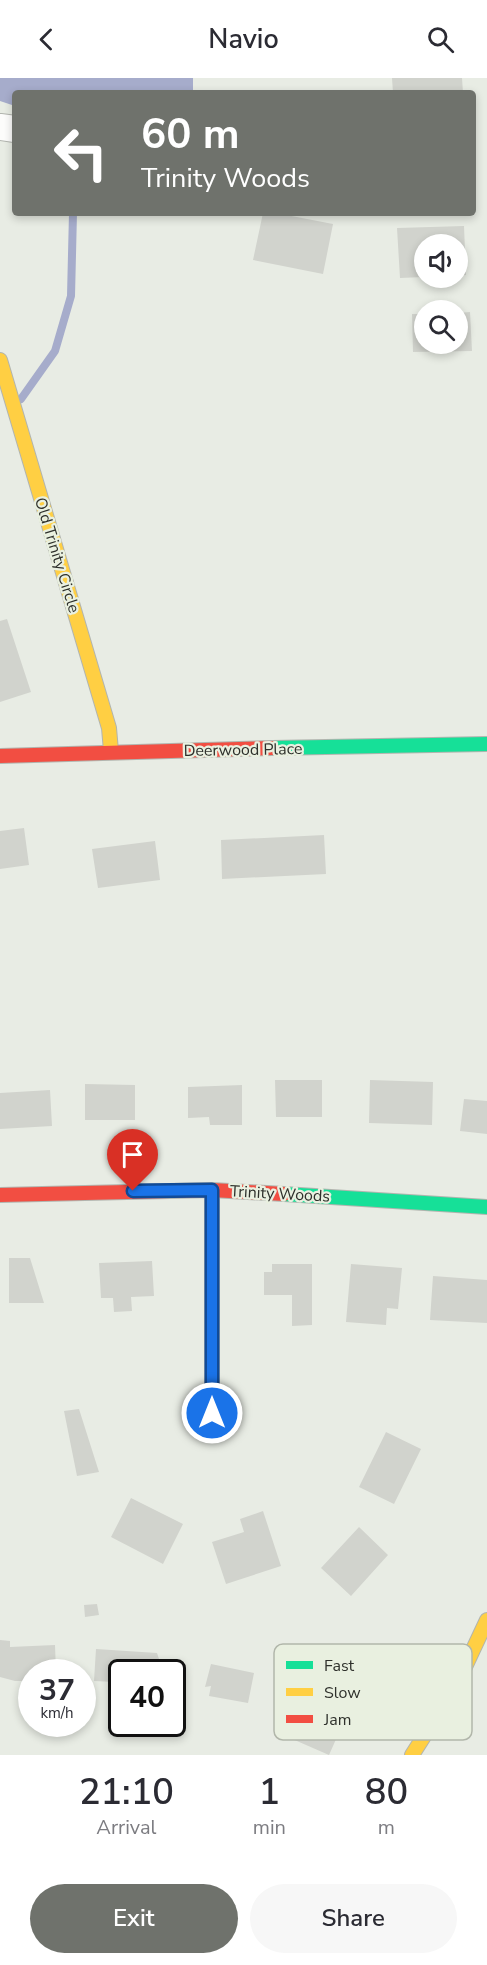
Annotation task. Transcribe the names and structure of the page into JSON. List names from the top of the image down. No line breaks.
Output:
{"streets":{"street":["Old Trinity Circle","Deerwood Place","Trinity Woods"]},"crossings":[["Old Trinity Circle","Deerwood Place"]],"legend":["Fast","Slow","Jam"],"page":{"header":"Navio","turn":["60 m","Trinity Woods"],"speed":"37 km/h","limit":"40","eta":["21:10","Arrival","1","min","80","m"],"buttons":["Exit","Share"]}}
